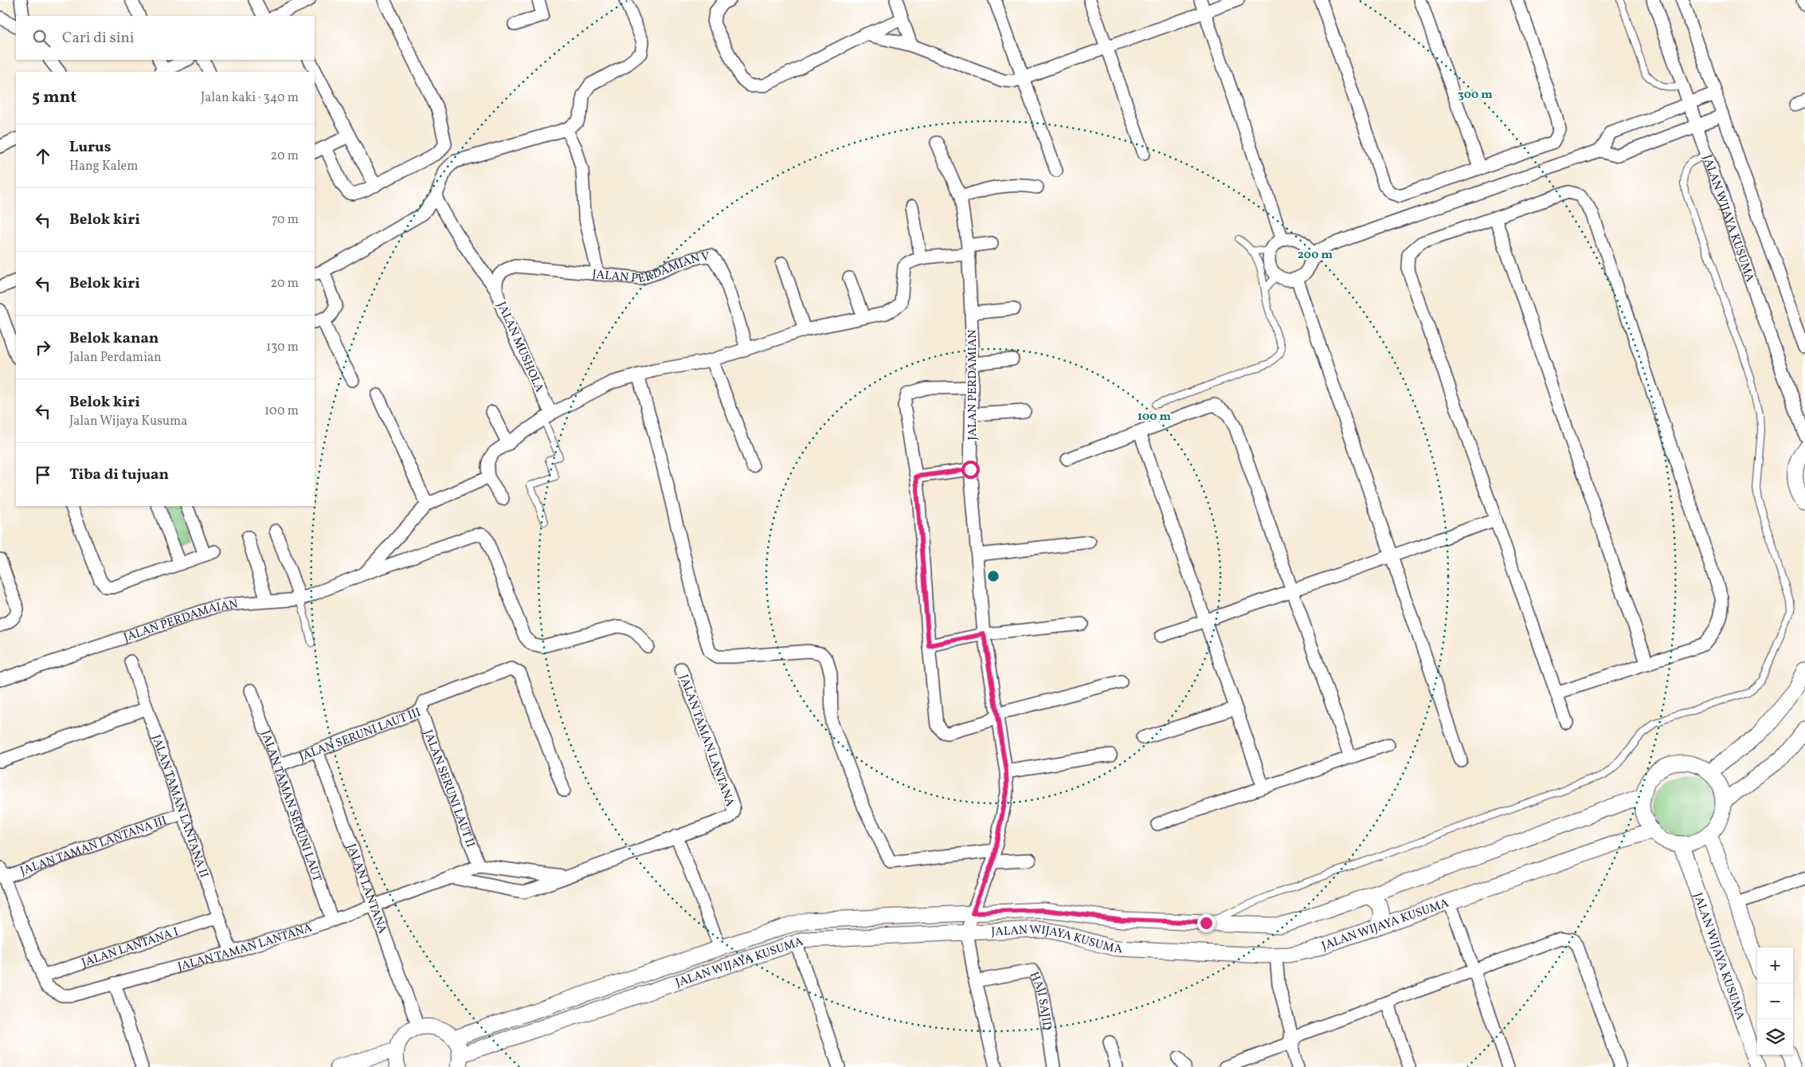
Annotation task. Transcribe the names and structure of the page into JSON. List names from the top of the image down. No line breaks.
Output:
{"streets":{"street":["JALAN WIJAYA KUSUMA","JALAN PERDAMIAN V","JALAN MUSHOLA","JALAN PERDAMIAN","JALAN PERDAMAIAN","JALAN SERUNI LAUT III","JALAN TAMAN LANTANA","JALAN SERUNI LAUT II","JALAN TAMAN SERUNI LAUT","JALAN TAMAN LANTANA II","JALAN TAMAN LANTANA III","JALAN LANTANA","JALAN LANTANA I","HAJI SAJID"]},"crossings":[["JALAN WIJAYA KUSUMA","JALAN PERDAMIAN"],["JALAN PERDAMIAN V","JALAN MUSHOLA"],["JALAN SERUNI LAUT III","JALAN SERUNI LAUT II"],["JALAN SERUNI LAUT III","JALAN TAMAN SERUNI LAUT"],["JALAN SERUNI LAUT III","JALAN LANTANA"],["JALAN TAMAN LANTANA","JALAN SERUNI LAUT II"],["JALAN TAMAN LANTANA","JALAN TAMAN SERUNI LAUT"],["JALAN TAMAN LANTANA","JALAN TAMAN LANTANA II"],["JALAN TAMAN LANTANA","JALAN TAMAN LANTANA III"],["JALAN TAMAN LANTANA","JALAN LANTANA"],["JALAN TAMAN LANTANA","JALAN LANTANA I"],["JALAN TAMAN LANTANA II","JALAN TAMAN LANTANA III"],["JALAN TAMAN LANTANA II","JALAN LANTANA I"]],"page":{"search":"Cari di sini","heading":["5 mnt","Jalan kaki · 340 m"],"list":[["Lurus","Hang Kalem","20 m"],["Belok kiri","70 m"],["Belok kiri","20 m"],["Belok kanan","Jalan Perdamian","130 m"],["Belok kiri","Jalan Wijaya Kusuma","100 m"],"Tiba di tujuan"],"map_buttons":["+","−"]},"rings":["300 m","200 m","100 m"]}
